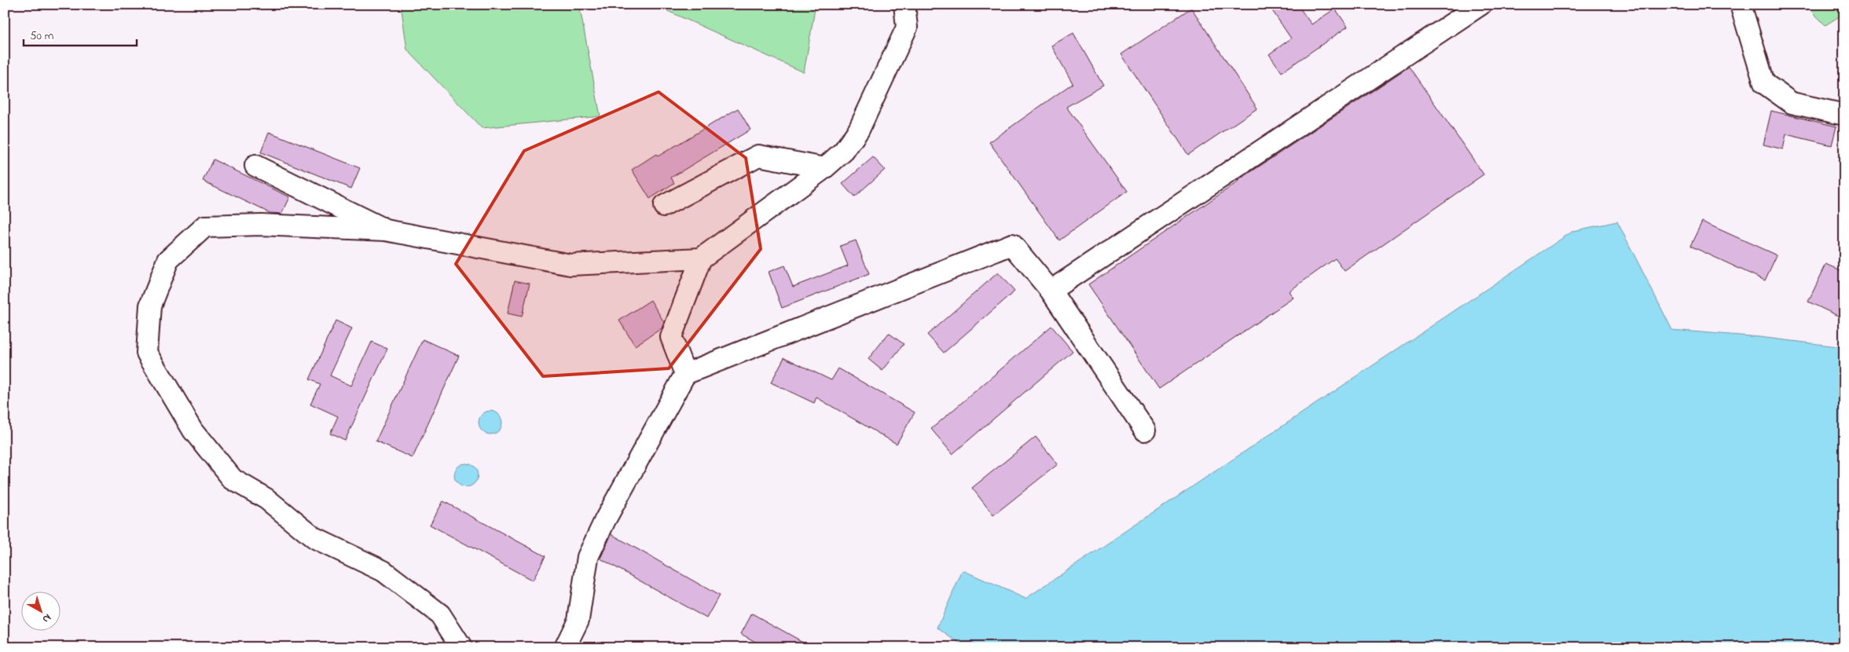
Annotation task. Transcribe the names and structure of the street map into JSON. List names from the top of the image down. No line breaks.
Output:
{"scale_bar":"50 m","north":"bottom right"}
